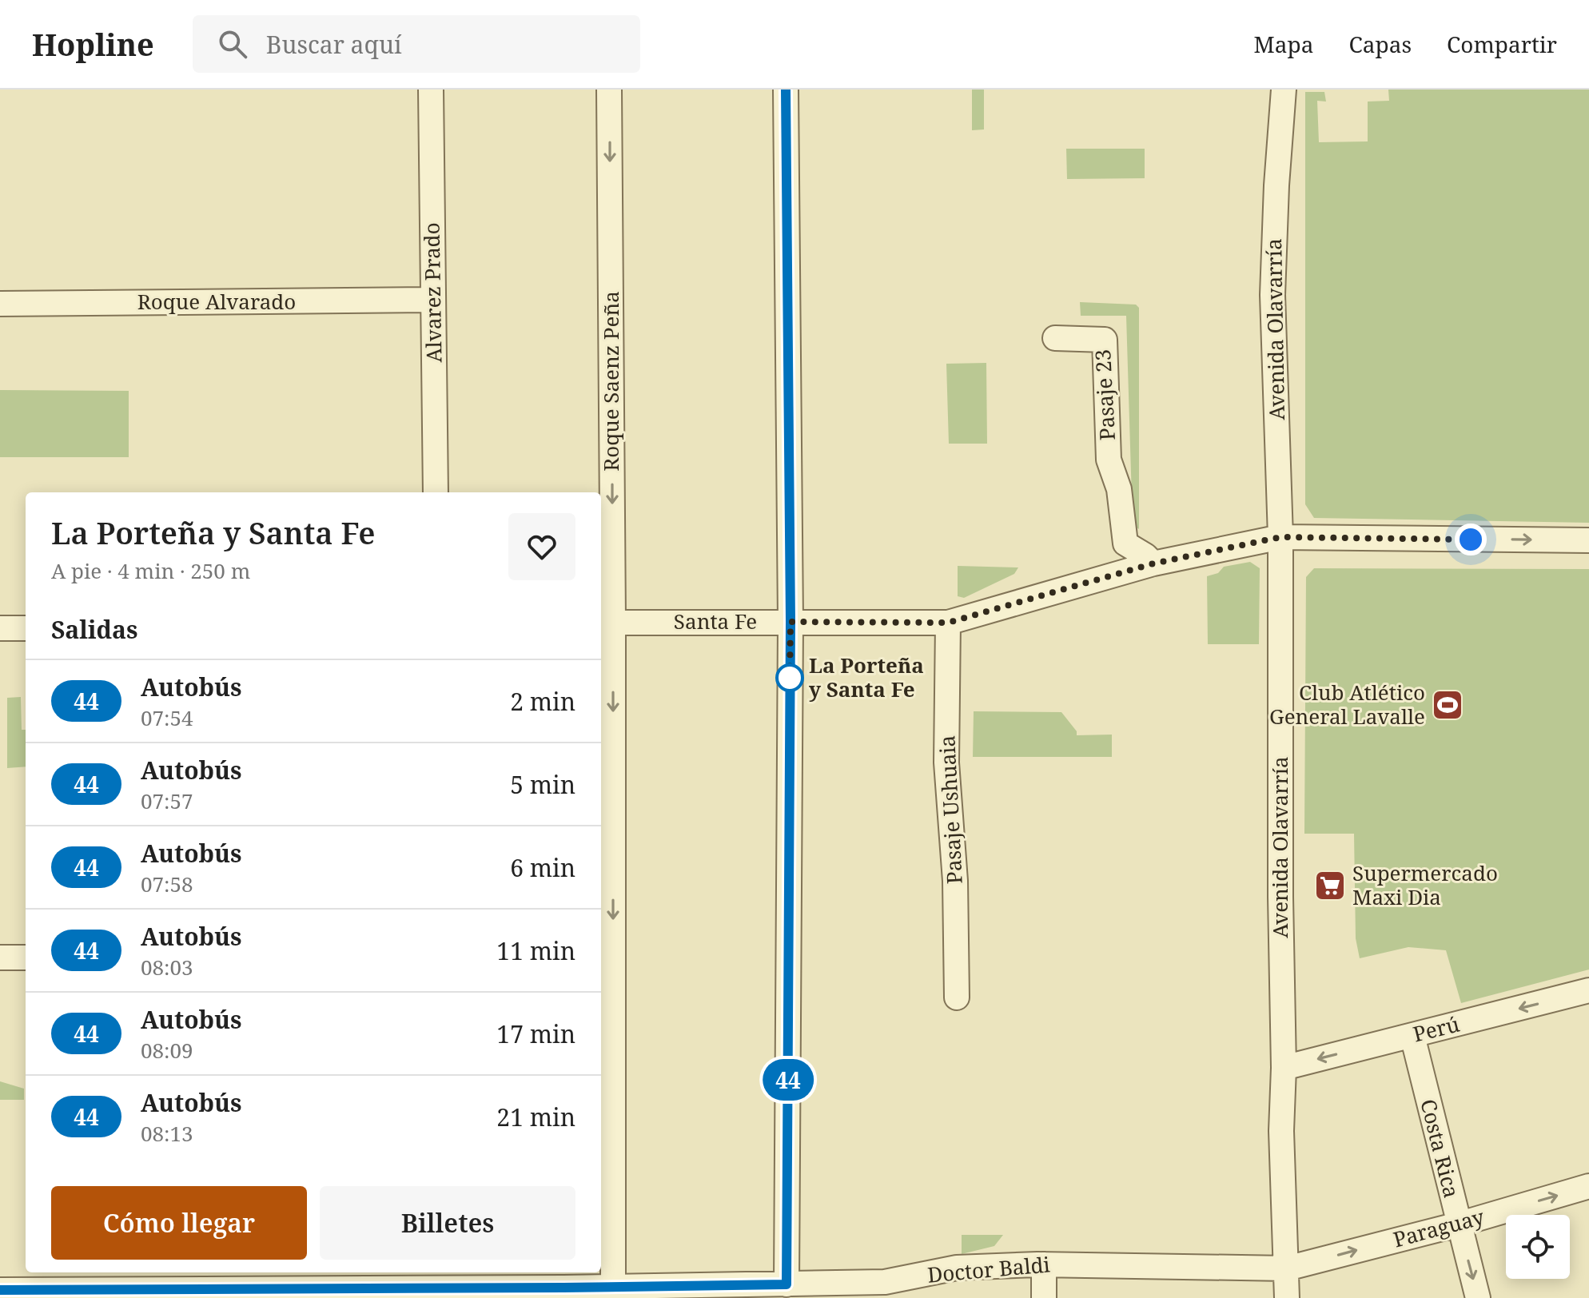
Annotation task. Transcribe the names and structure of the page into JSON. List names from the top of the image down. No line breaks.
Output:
{"streets":{"street":["Alvarez Prado","Roque Alvarado","Avenida Olavarría","Roque Saenz Peña","Pasaje 23","Santa Fe","Pasaje Ushuaia","Perú","Costa Rica","Paraguay","Doctor Baldi"]},"crossings":[["Alvarez Prado","Roque Alvarado"],["Avenida Olavarría","Santa Fe"],["Avenida Olavarría","Perú"],["Avenida Olavarría","Paraguay"],["Avenida Olavarría","Doctor Baldi"],["Roque Saenz Peña","Santa Fe"],["Roque Saenz Peña","Doctor Baldi"],["Pasaje 23","Santa Fe"],["Santa Fe","Pasaje Ushuaia"],["Perú","Costa Rica"],["Costa Rica","Paraguay"],["Paraguay","Doctor Baldi"]],"one_way":["Perú","Paraguay"],"places":{"other":["La Porteña y Santa Fe"],"sports":["Club Atlético General Lavalle"],"supermarket":["Supermercado Maxi Dia"]},"lines":["bus line 44"],"page":{"header":"Hopline","search":"Buscar aquí","nav":["Mapa","Capas","Compartir"],"on_map":"44","heading":[["La Porteña y Santa Fe","A pie · 4 min · 250 m"],"Salidas"],"list":[{"mark":"44","name":"Autobús","note":"07:54","value":"2 min"},{"mark":"44","name":"Autobús","note":"07:57","value":"5 min"},{"mark":"44","name":"Autobús","note":"07:58","value":"6 min"},{"mark":"44","name":"Autobús","note":"08:03","value":"11 min"},{"mark":"44","name":"Autobús","note":"08:09","value":"17 min"},{"mark":"44","name":"Autobús","note":"08:13","value":"21 min"}],"buttons":["Cómo llegar","Billetes"]}}
